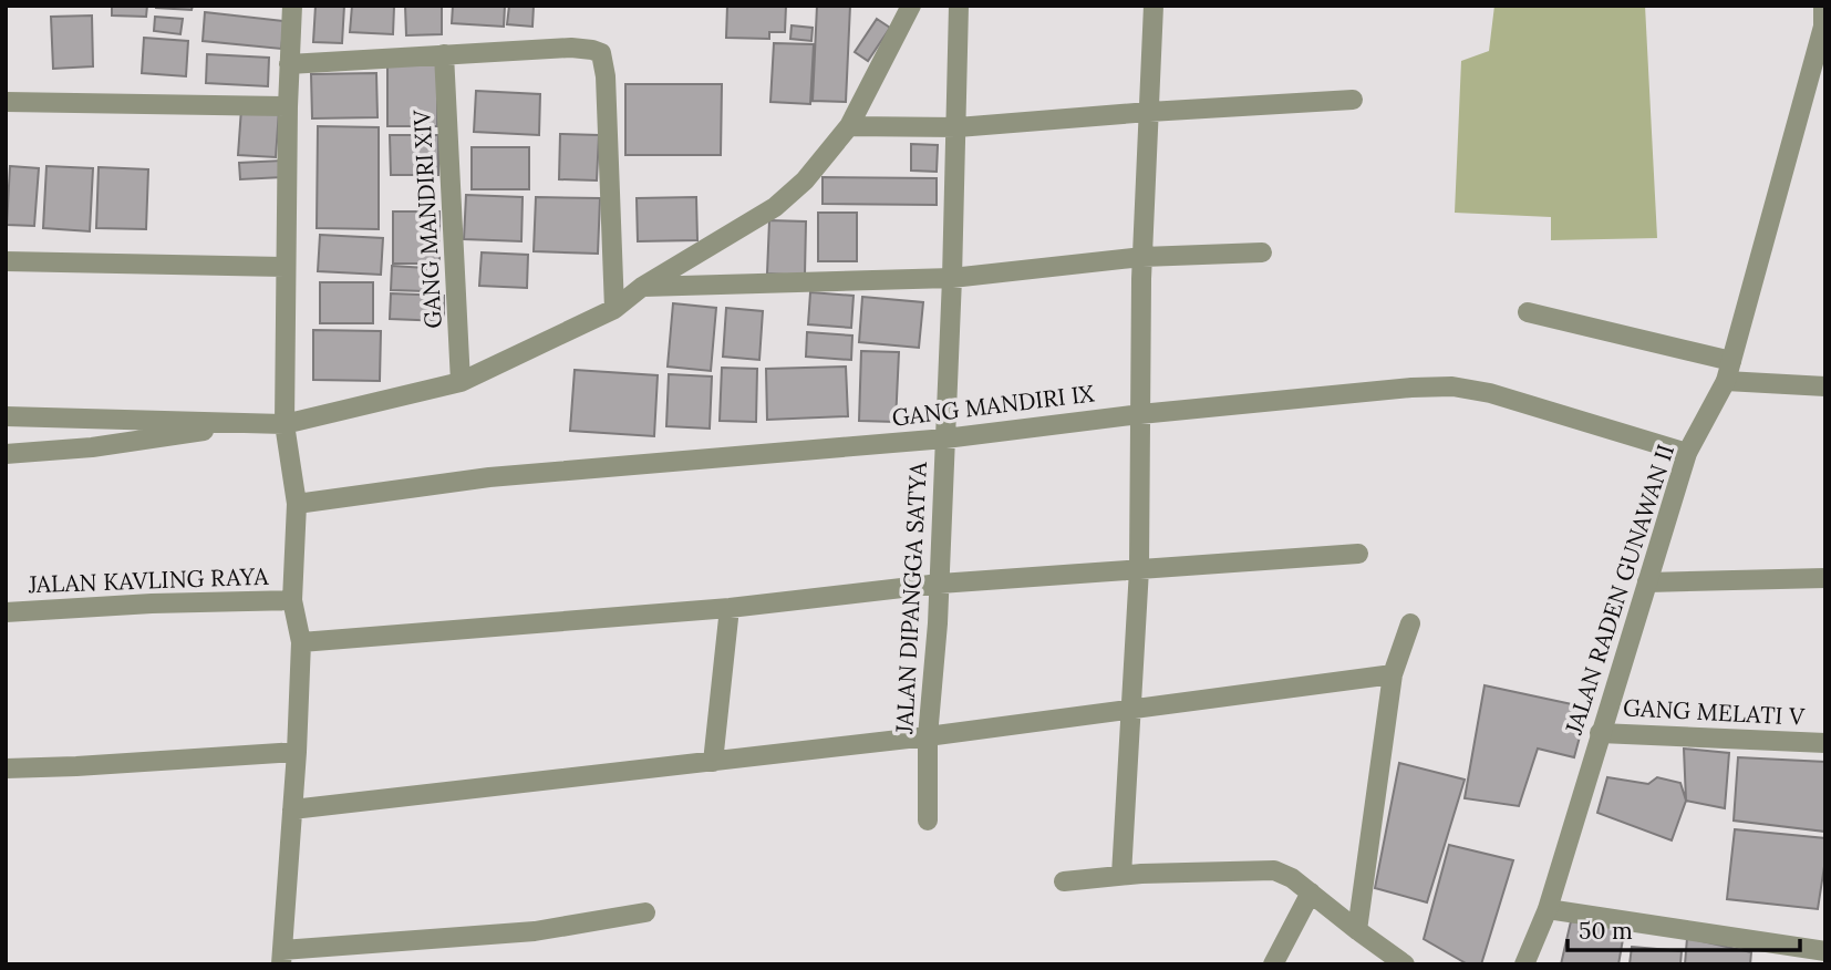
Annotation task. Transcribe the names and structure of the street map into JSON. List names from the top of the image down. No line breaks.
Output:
{"streets":{"street":["GANG MANDIRI XIV","GANG MANDIRI IX","JALAN KAVLING RAYA","JALAN RADEN GUNAWAN II","JALAN DIPANGGA SATYA","GANG MELATI V"]},"crossings":[["GANG MANDIRI IX","JALAN RADEN GUNAWAN II"],["GANG MANDIRI IX","JALAN DIPANGGA SATYA"],["JALAN RADEN GUNAWAN II","GANG MELATI V"]],"scale_bar":"50 m"}
